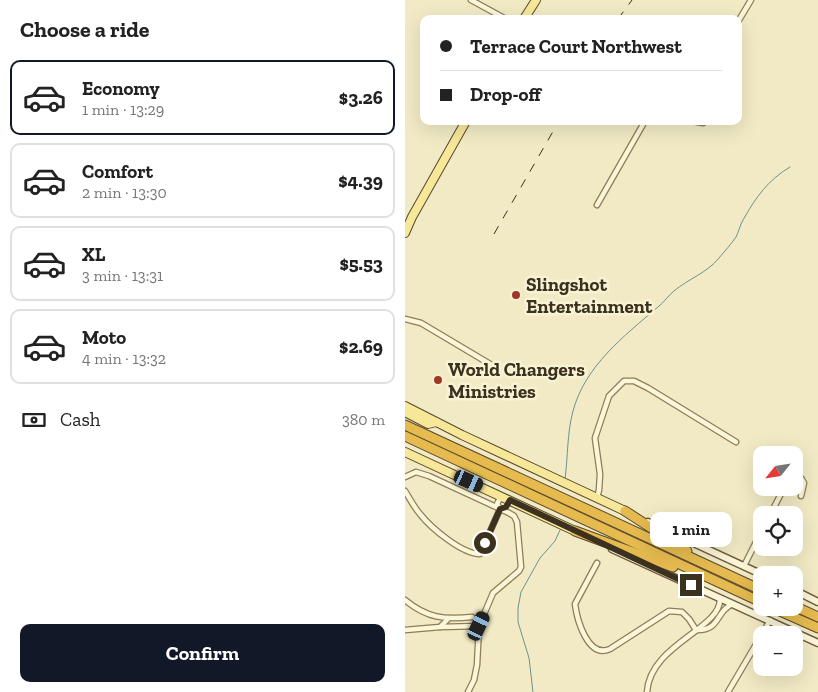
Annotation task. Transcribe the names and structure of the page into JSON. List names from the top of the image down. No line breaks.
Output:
{"places":["Slingshot Entertainment","World Changers Ministries"],"north":"bottom left","page":{"heading":"Choose a ride","banner":["Terrace Court Northwest","Drop-off"],"list":[{"name":"Economy","note":"1 min · 13:29","value":"$3.26"},{"name":"Comfort","note":"2 min · 13:30","value":"$4.39"},{"name":"XL","note":"3 min · 13:31","value":"$5.53"},{"name":"Moto","note":"4 min · 13:32","value":"$2.69"}],"pay":["Cash","380 m"],"map_buttons":["+","−"],"bubble":"1 min","buttons":"Confirm"}}
